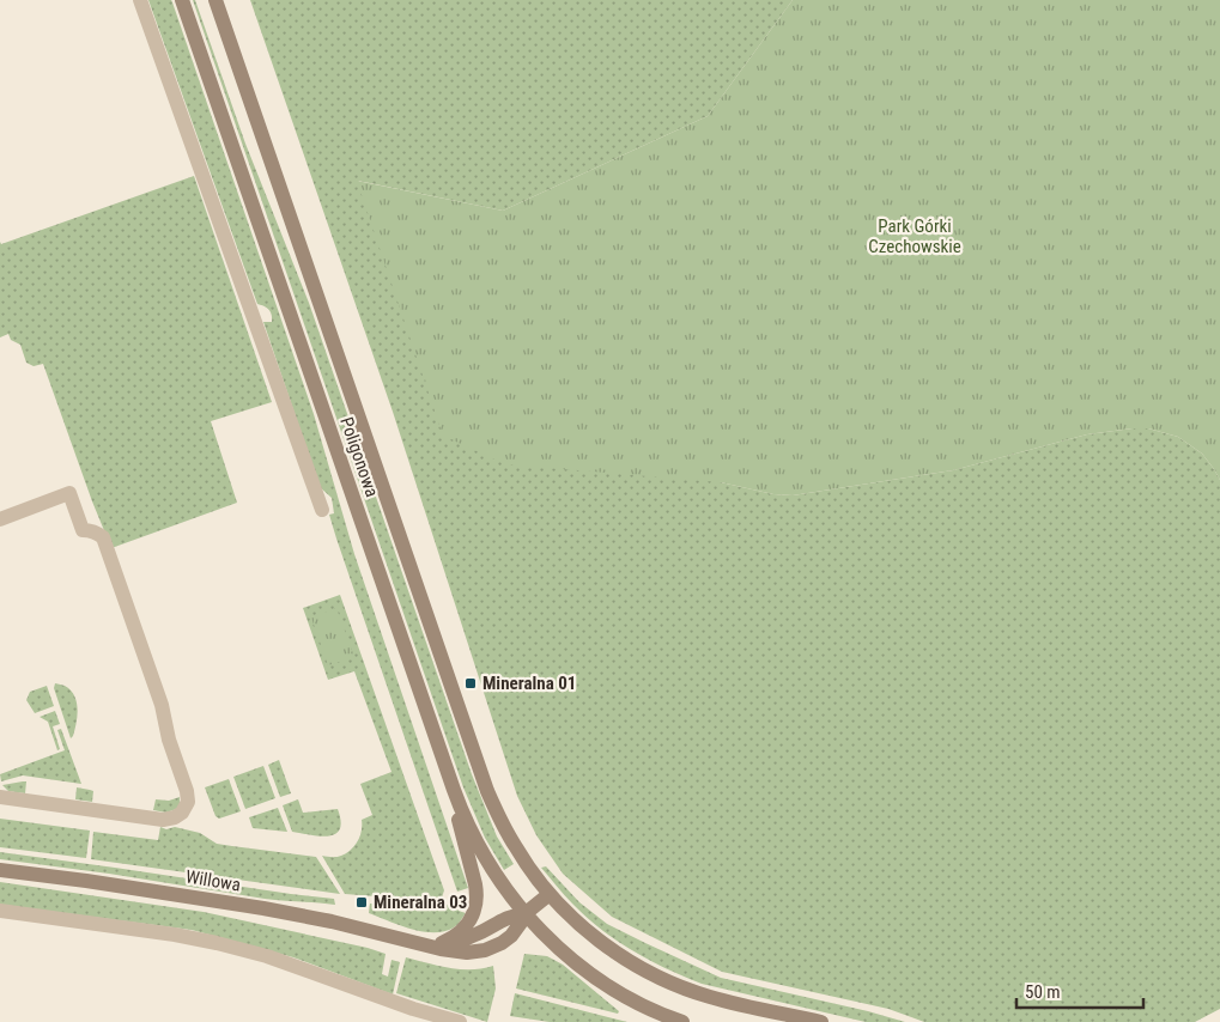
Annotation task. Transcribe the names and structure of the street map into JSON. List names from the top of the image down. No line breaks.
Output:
{"streets":{"main road":["Poligonowa","Willowa"]},"crossings":[["Poligonowa","Willowa"]],"parks":["Park Górki Czechowskie"],"places":{"transit":["Mineralna 01","Mineralna 03"]},"scale_bar":"50 m"}
